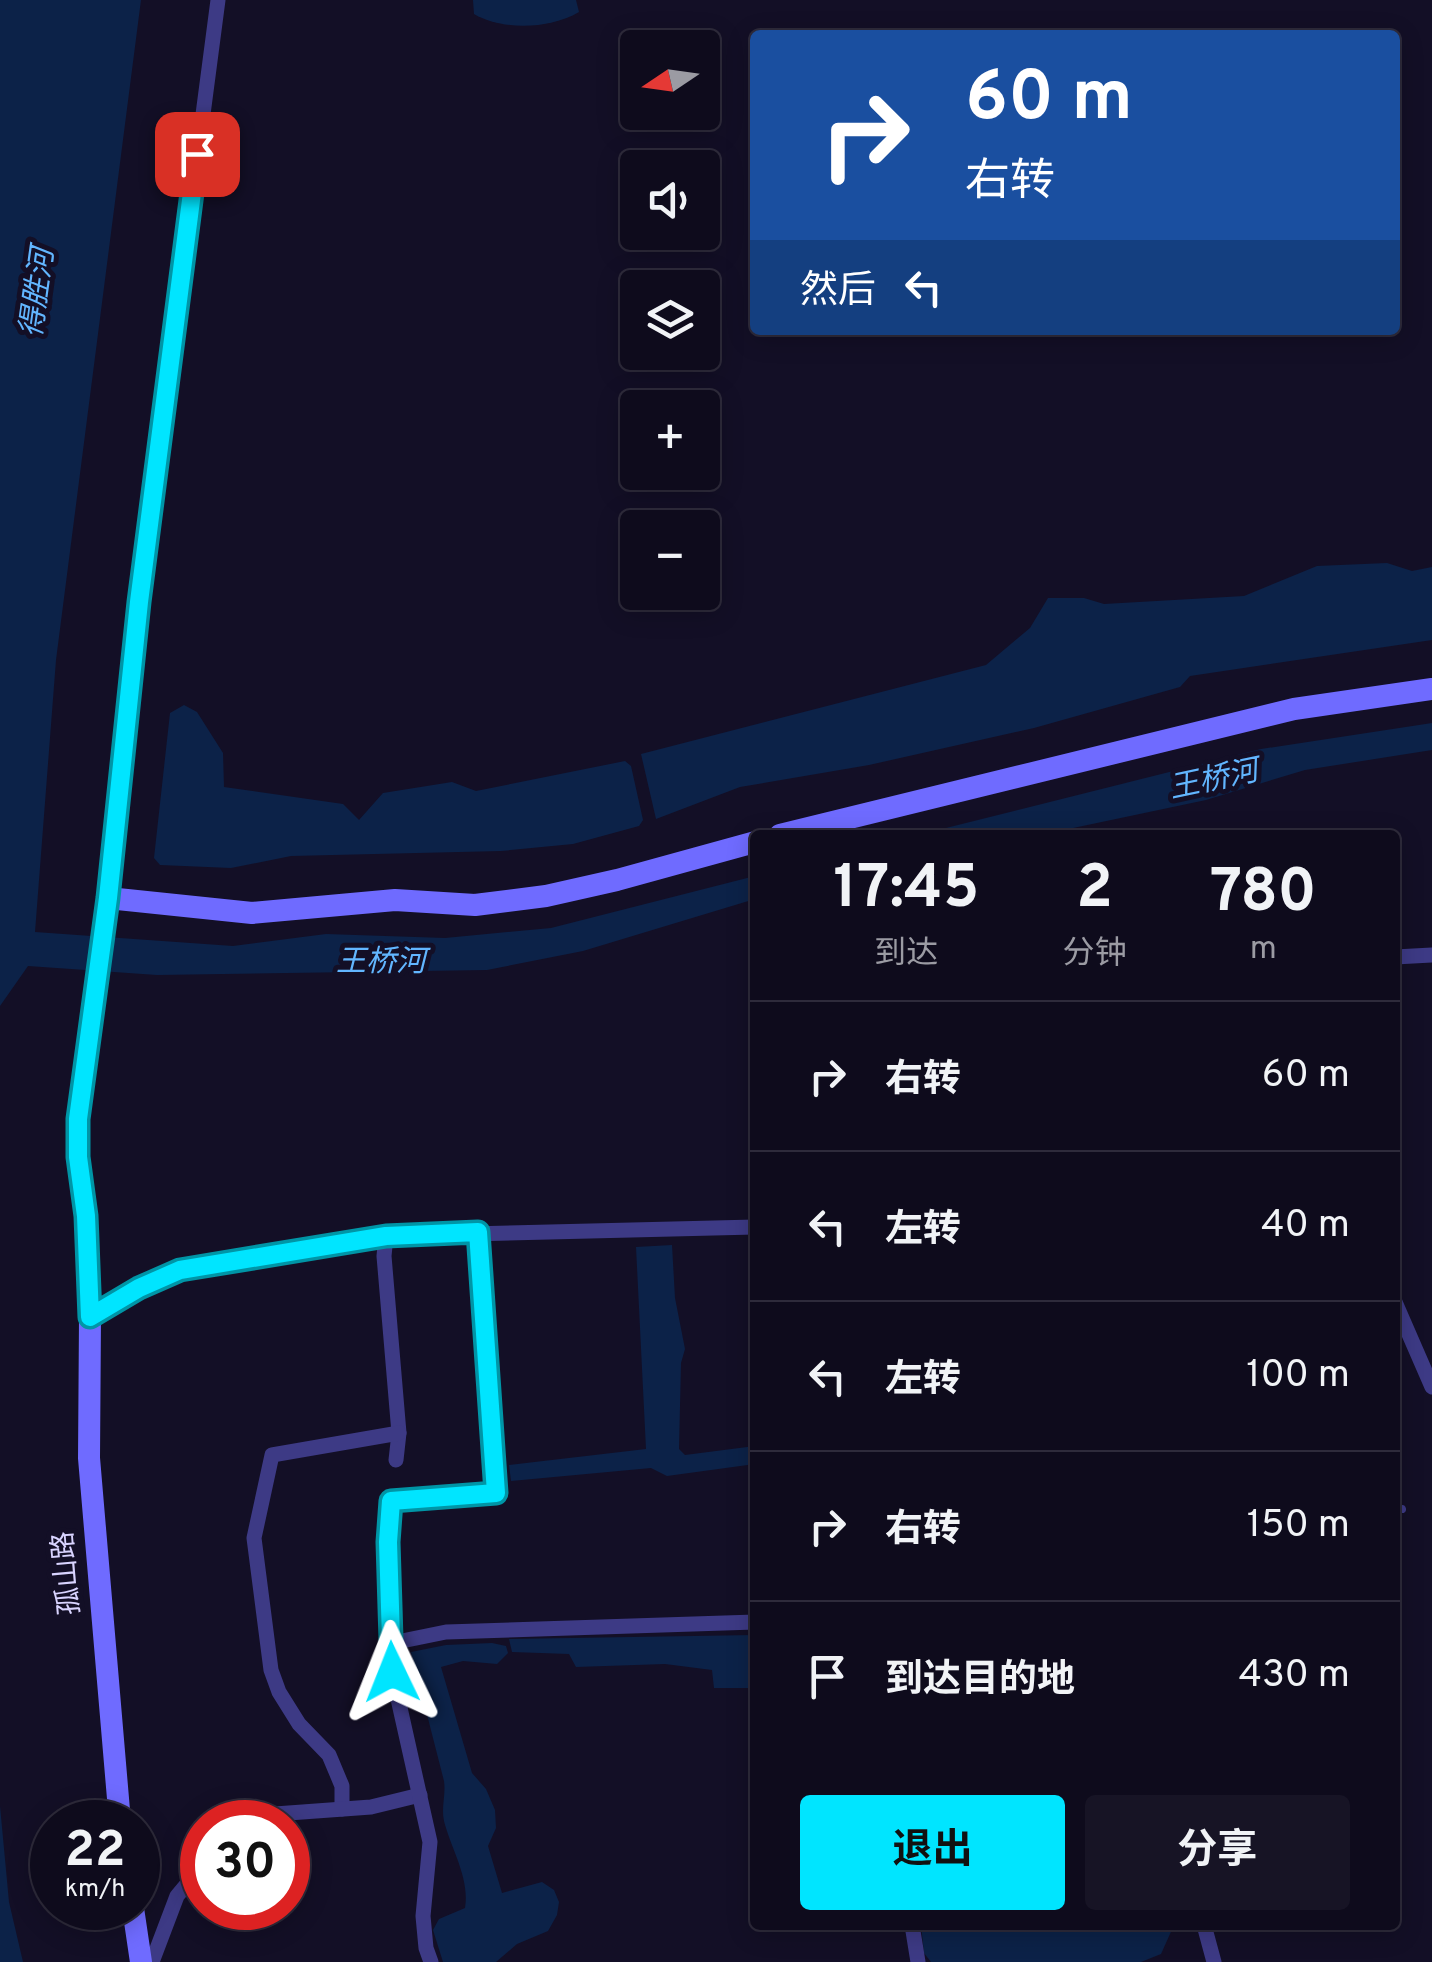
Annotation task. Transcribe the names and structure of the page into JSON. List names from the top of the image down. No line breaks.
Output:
{"streets":{"street":["孤山路"]},"water":["得胜河","王桥河"],"north":"left","page":{"map_buttons":["+","−"],"turn":["60 m","右转"],"then":"然后","eta":["17:45","到达","2","分钟","780","m"],"list":[{"name":"右转","value":"60 m"},{"name":"左转","value":"40 m"},{"name":"左转","value":"100 m"},{"name":"右转","value":"150 m"},{"name":"到达目的地","value":"430 m"}],"buttons":["退出","分享"],"speed":"22 km/h","limit":"30"}}
